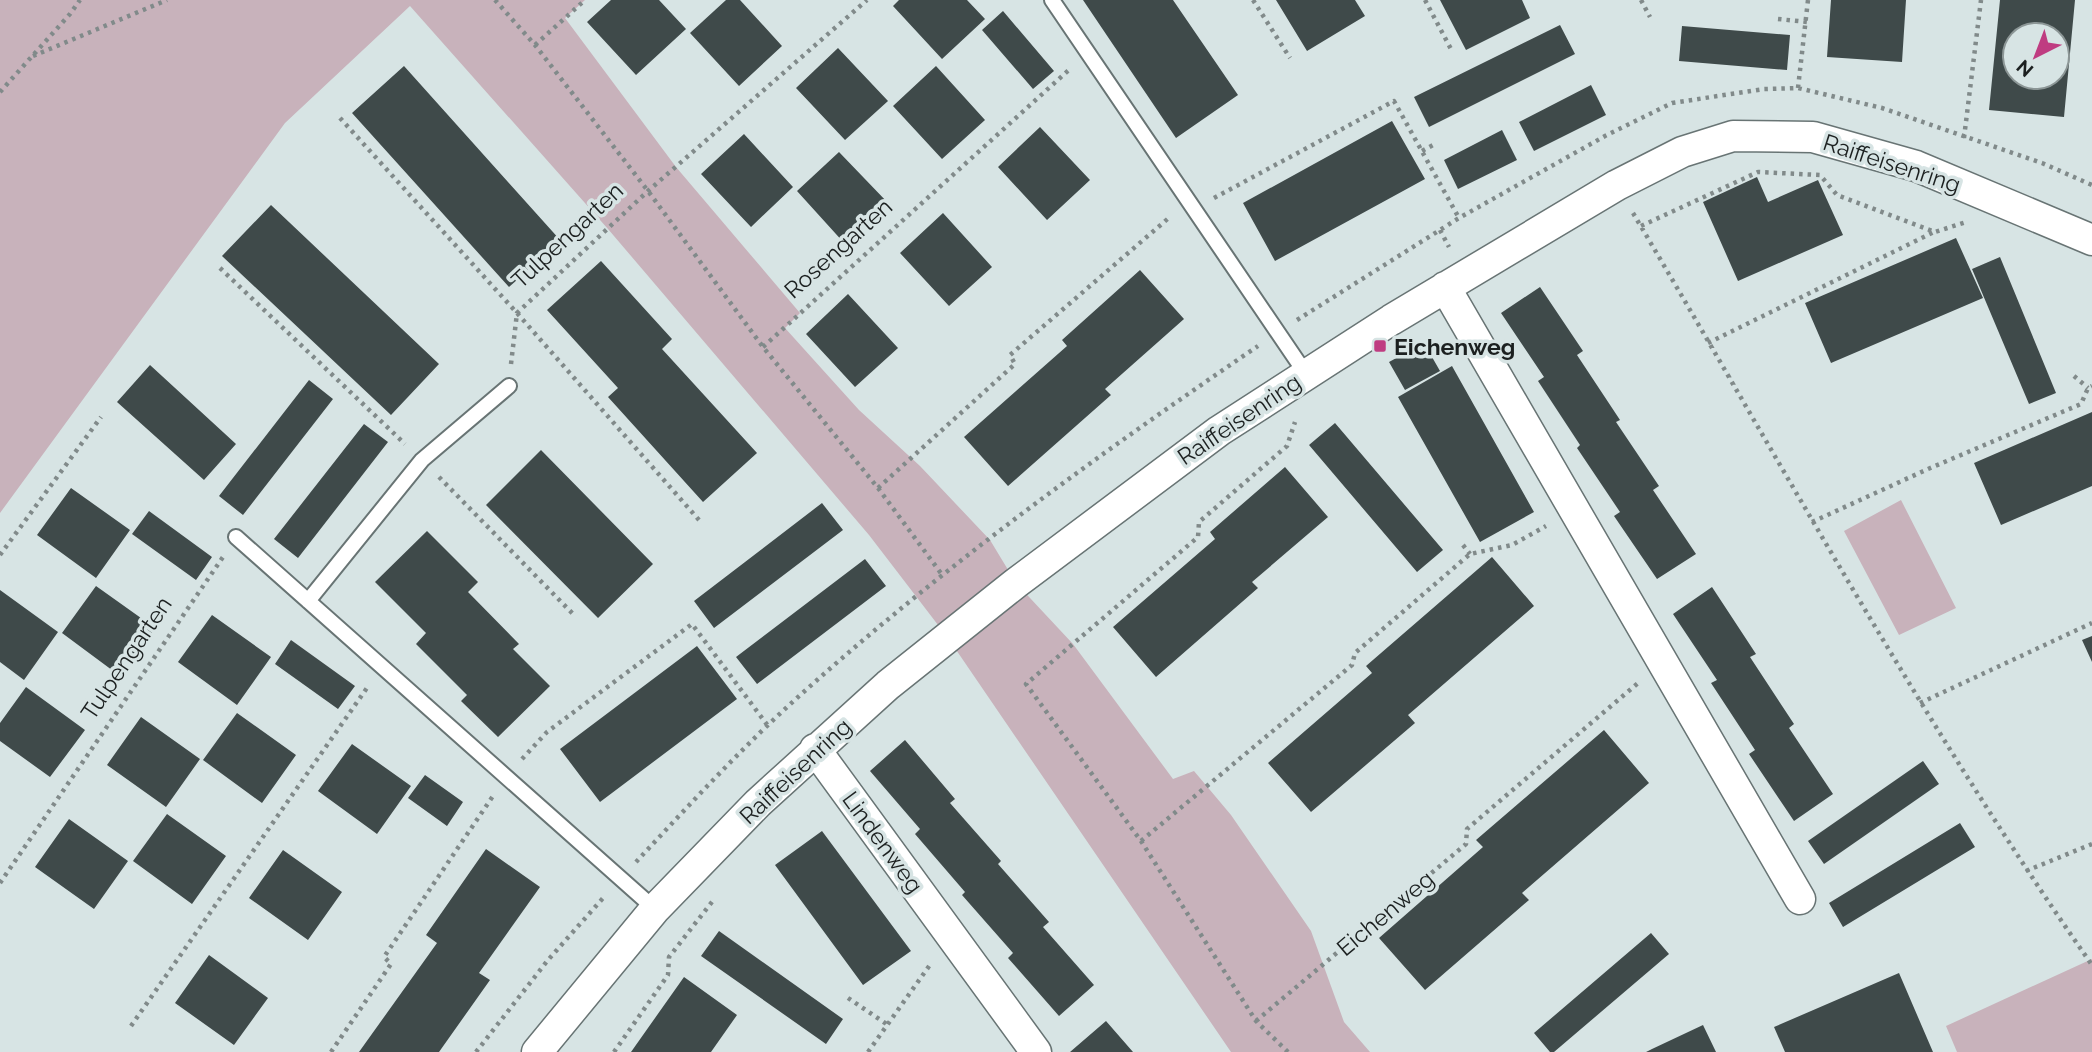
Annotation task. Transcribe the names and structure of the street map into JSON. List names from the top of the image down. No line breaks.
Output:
{"streets":{"street":["Raiffeisenring","Lindenweg"],"path":["Tulpengarten","Rosengarten","Eichenweg"]},"crossings":[["Raiffeisenring","Lindenweg"]],"places":{"transit":["Eichenweg"]},"north":"bottom left"}
